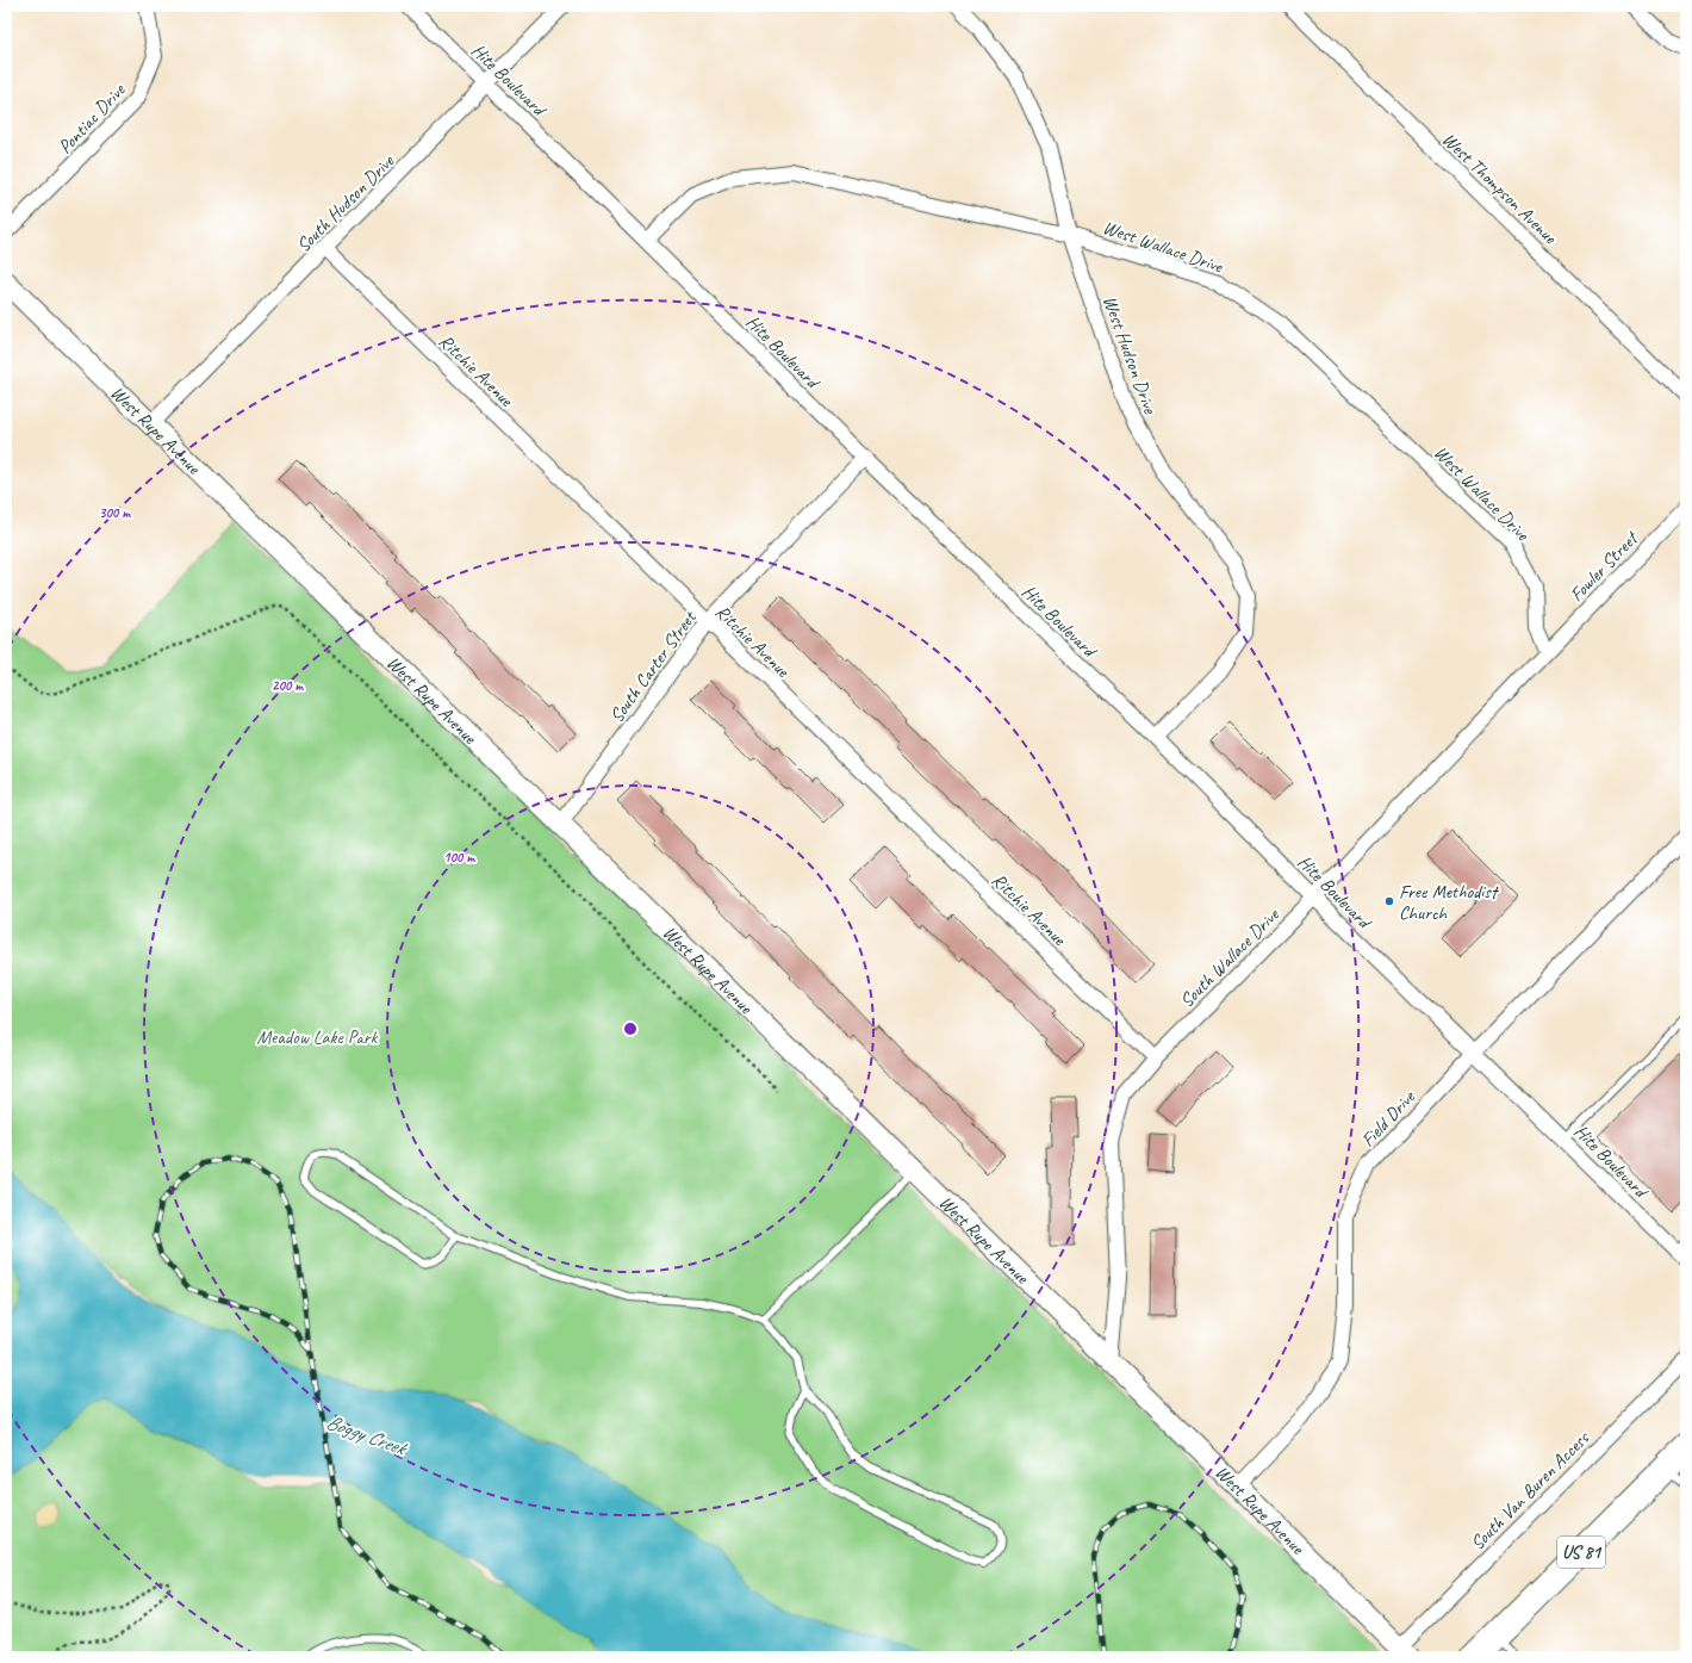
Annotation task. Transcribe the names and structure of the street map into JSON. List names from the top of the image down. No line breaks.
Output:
{"streets":{"highway":["US 81"],"street":["Hite Boulevard","Pontiac Drive","West Thompson Avenue","South Hudson Drive","West Wallace Drive","West Hudson Drive","Ritchie Avenue","West Rupe Avenue","Fowler Street","South Carter Street","South Wallace Drive","Field Drive","South Van Buren Access"]},"crossings":[["Hite Boulevard","South Hudson Drive"],["Hite Boulevard","West Wallace Drive"],["Hite Boulevard","West Hudson Drive"],["Hite Boulevard","South Carter Street"],["Hite Boulevard","South Wallace Drive"],["Hite Boulevard","Field Drive"],["South Hudson Drive","Ritchie Avenue"],["South Hudson Drive","West Rupe Avenue"],["West Wallace Drive","West Hudson Drive"],["West Wallace Drive","Fowler Street"],["West Wallace Drive","South Wallace Drive"],["Ritchie Avenue","South Carter Street"],["Ritchie Avenue","South Wallace Drive"],["West Rupe Avenue","South Carter Street"],["West Rupe Avenue","South Wallace Drive"],["West Rupe Avenue","Field Drive"],["West Rupe Avenue","South Van Buren Access"],["Fowler Street","South Wallace Drive"]],"water":["Boggy Creek"],"parks":["Meadow Lake Park"],"places":["Free Methodist Church"],"rings":["300 m","200 m","100 m"]}
